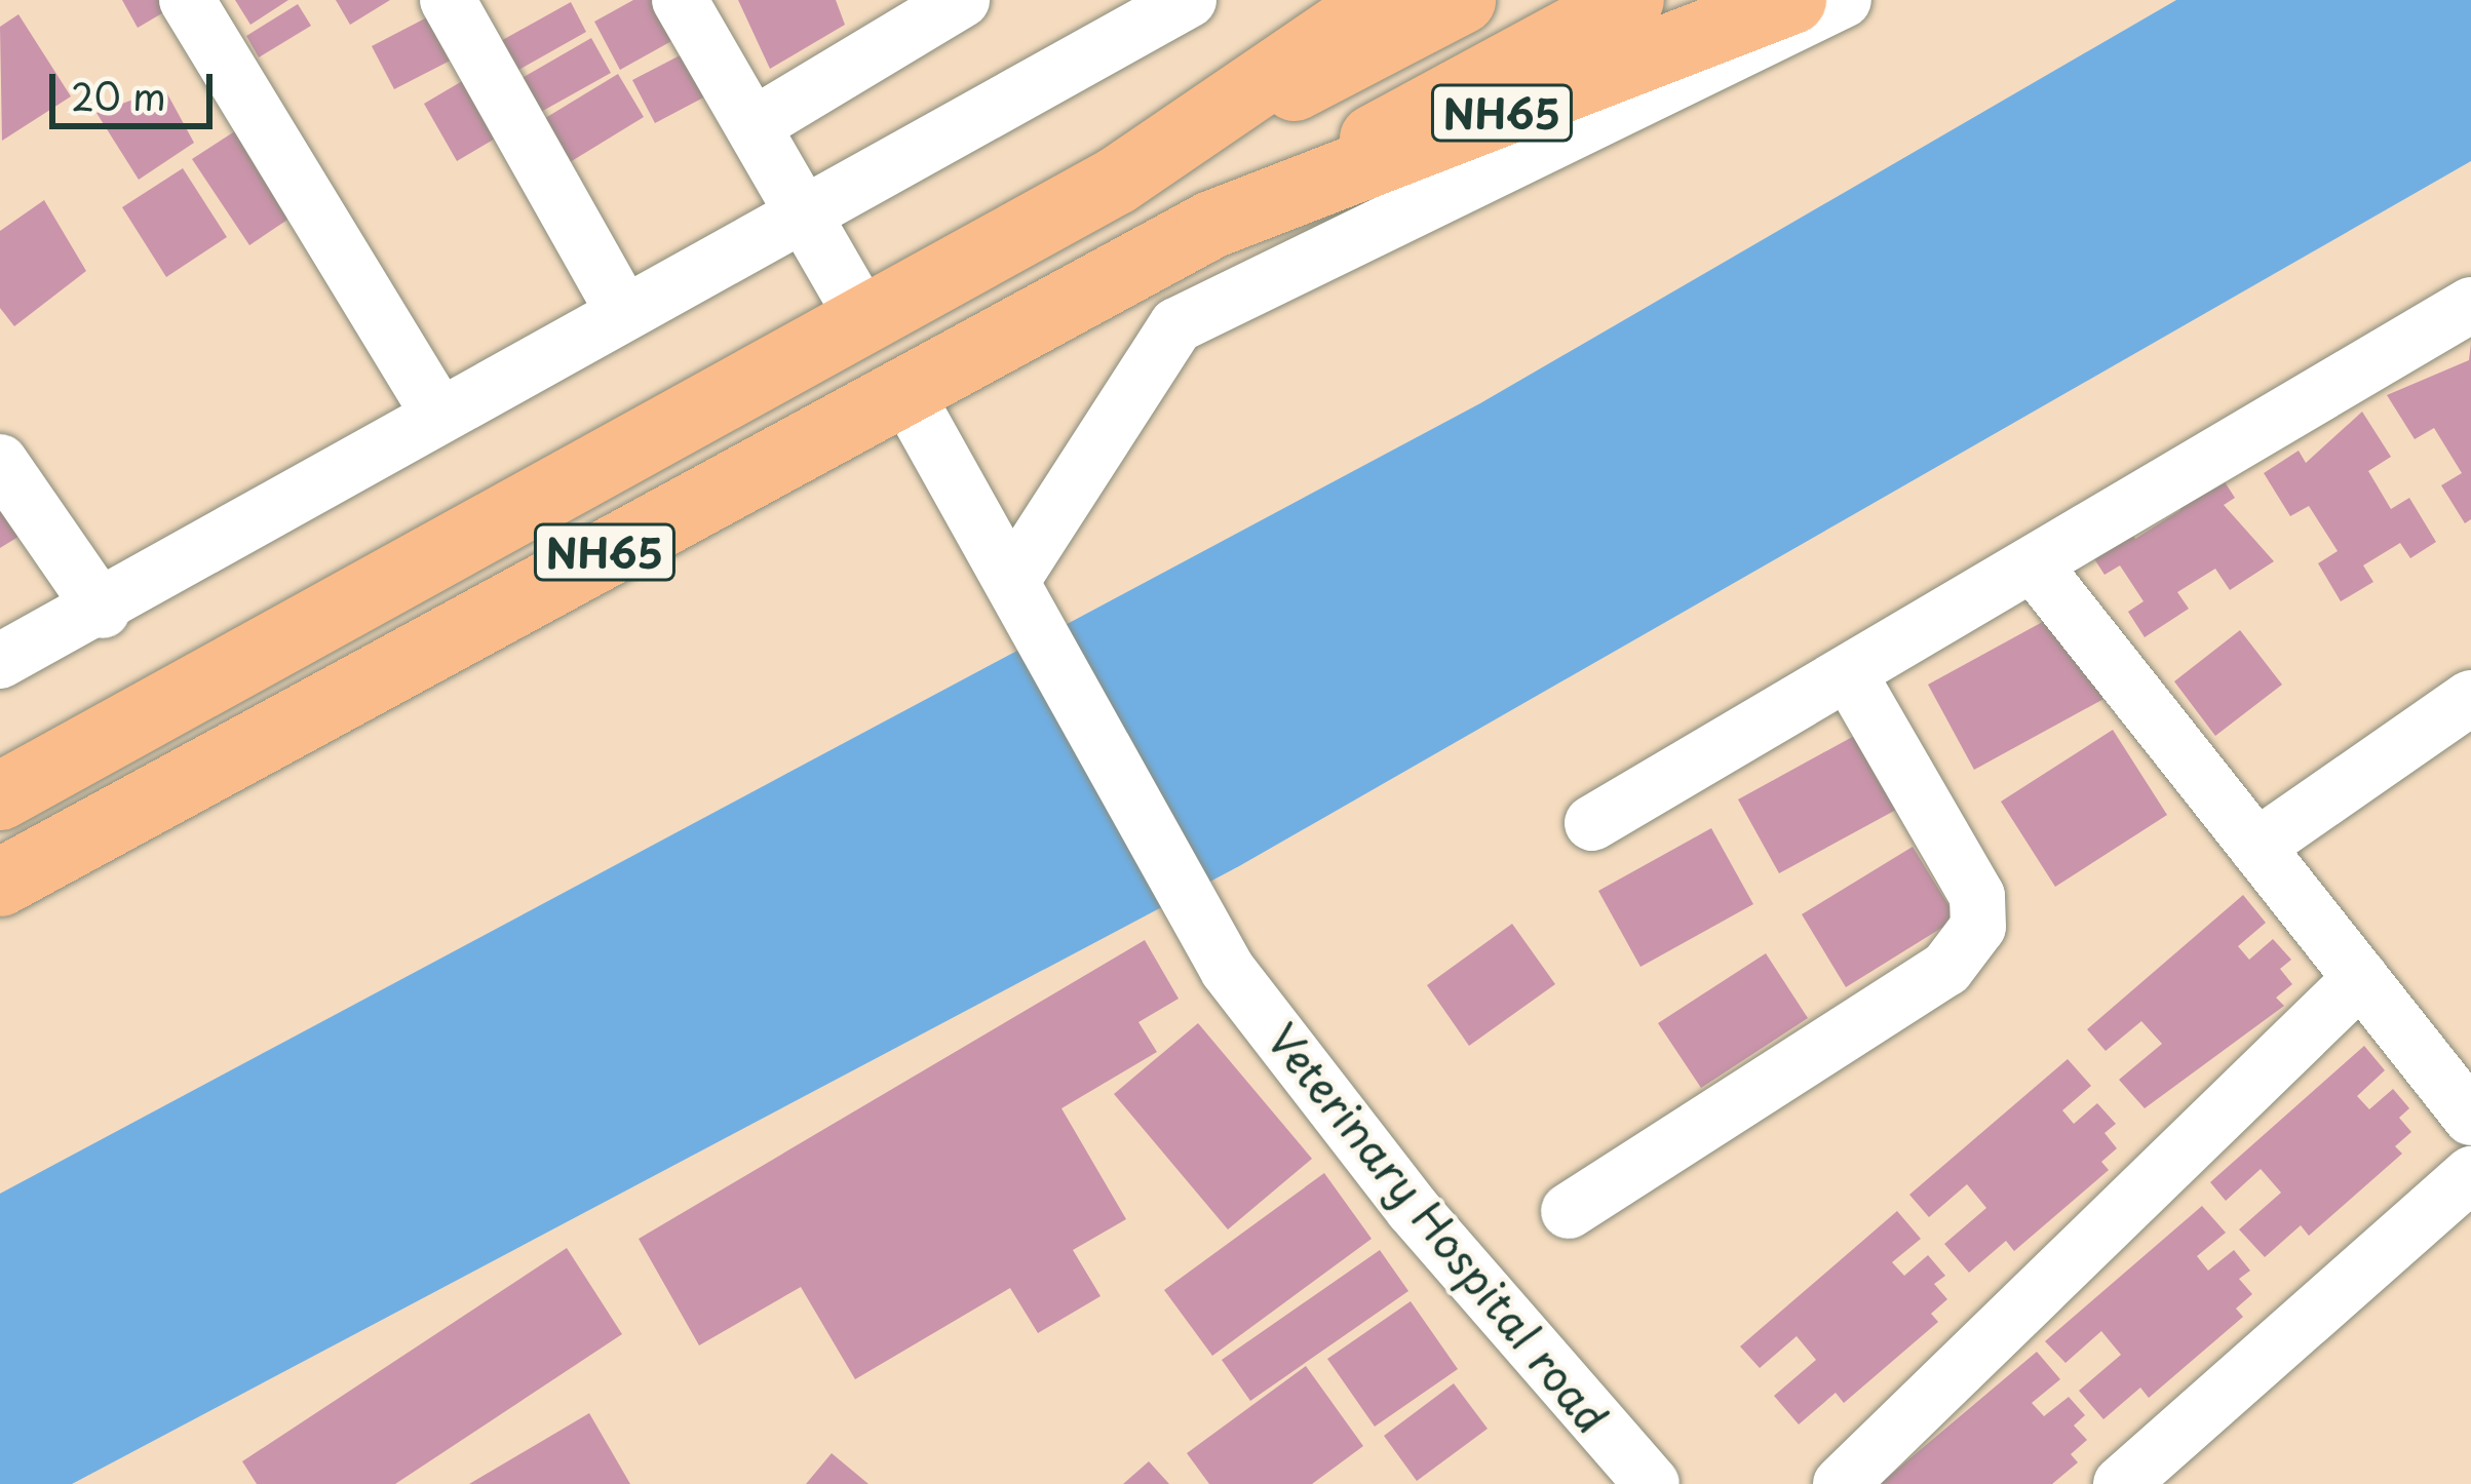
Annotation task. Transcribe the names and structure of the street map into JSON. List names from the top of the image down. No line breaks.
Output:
{"streets":{"main road":["NH65"],"street":["Veterinary Hospital road"]},"crossings":[["NH65","Veterinary Hospital road"]],"scale_bar":"20 m"}
